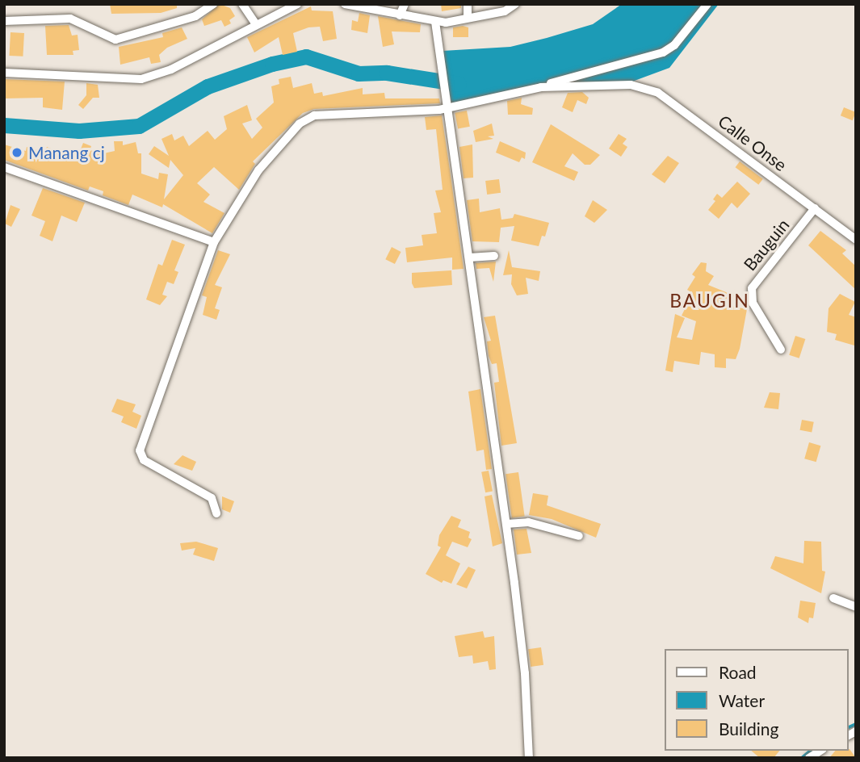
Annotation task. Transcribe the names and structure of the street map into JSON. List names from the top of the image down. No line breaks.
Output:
{"streets":{"street":["Calle Onse","Bauguin"]},"crossings":[["Calle Onse","Bauguin"]],"districts":["BAUGIN"],"places":["Manang cj"],"legend":["Road","Water","Building"]}
